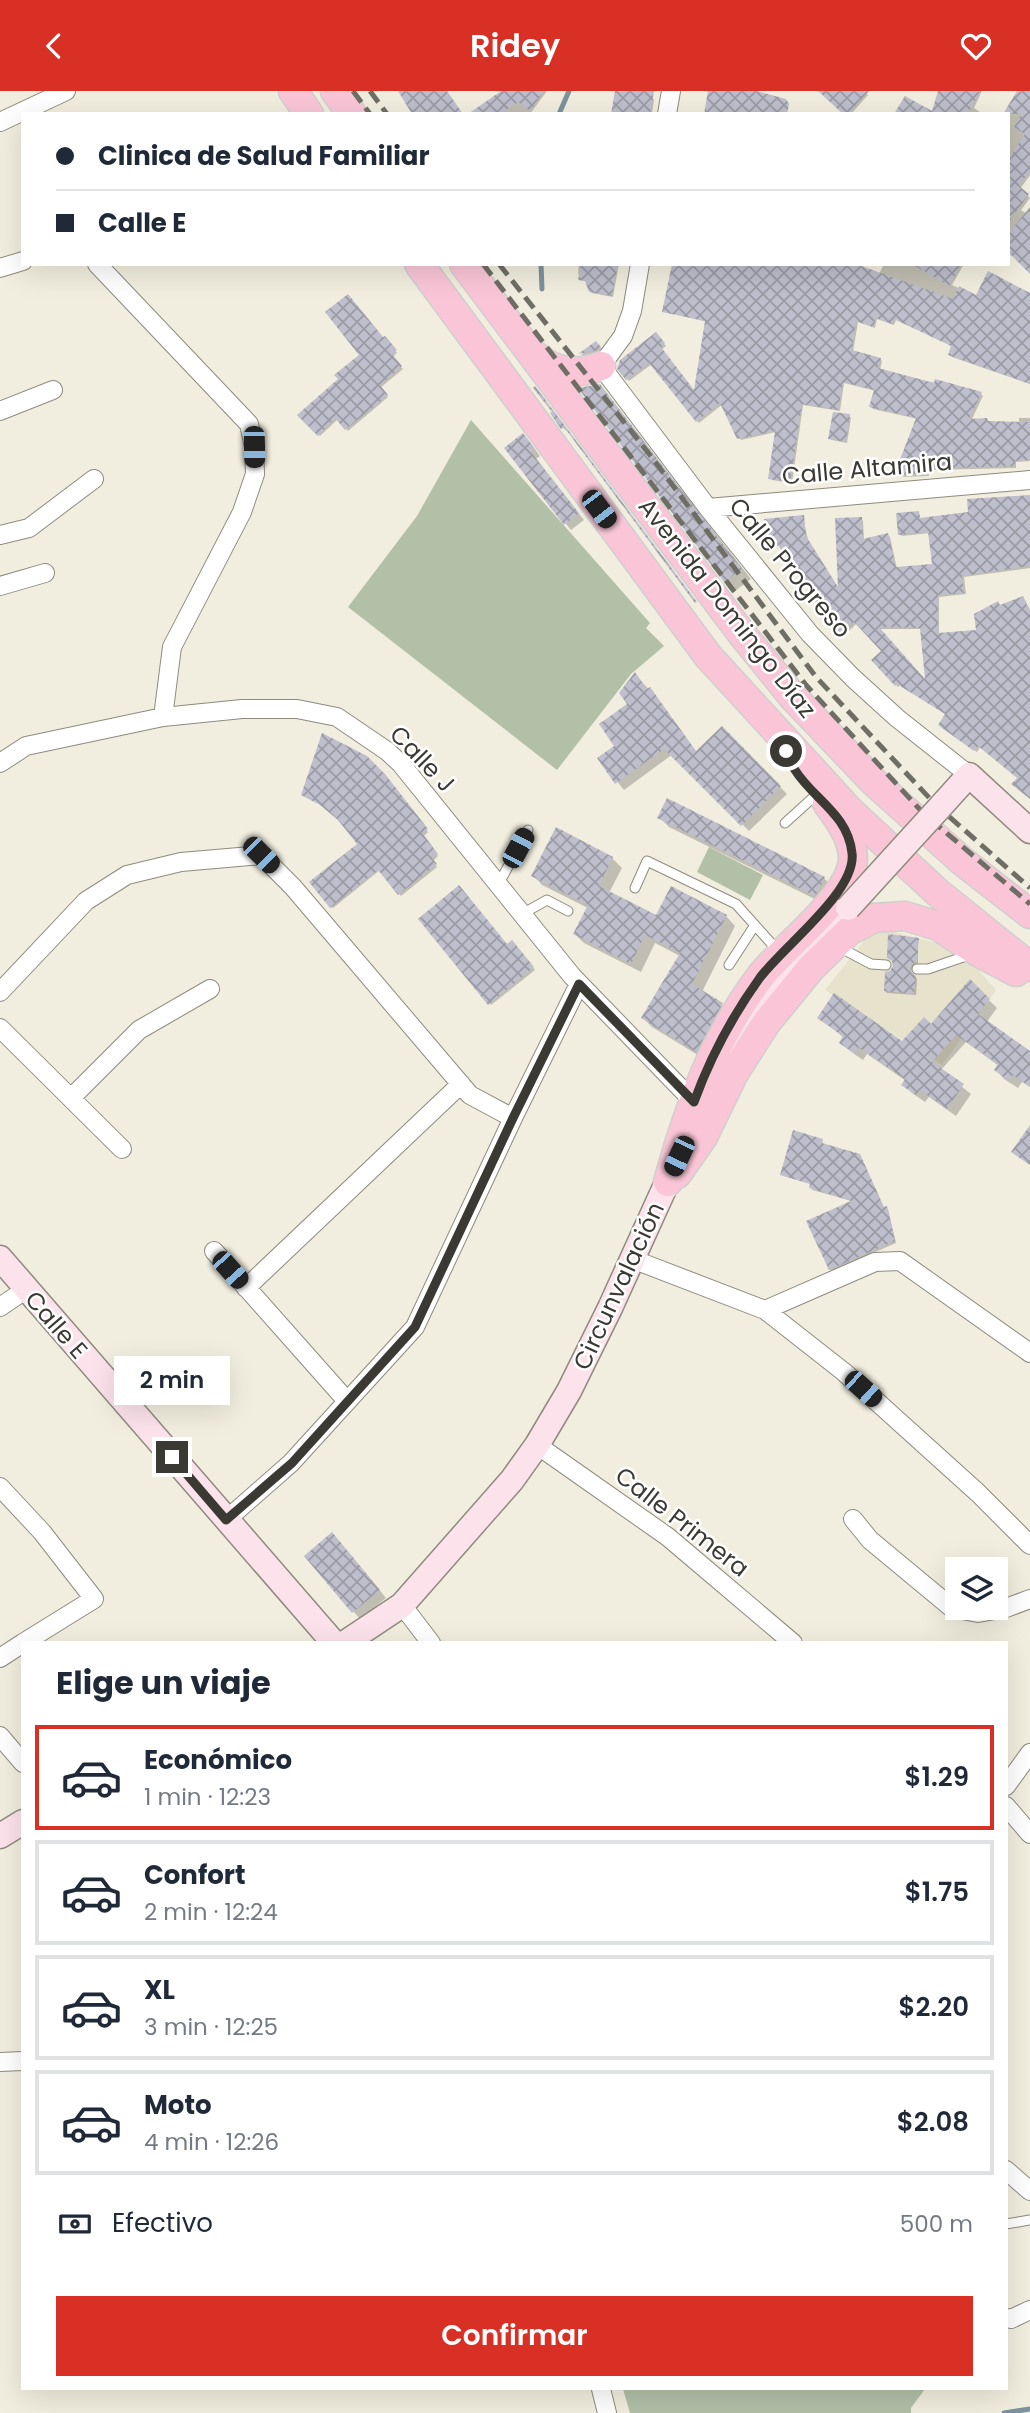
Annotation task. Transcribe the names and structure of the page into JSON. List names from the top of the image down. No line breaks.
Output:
{"streets":{"main road":["Avenida Domingo Díaz","Circunvalación","Calle E"],"street":["Calle Altamira","Calle Progreso","Calle J","Calle Primera"]},"crossings":[["Calle Altamira","Calle Progreso"],["Calle Progreso","Circunvalación"],["Circunvalación","Calle Primera"]],"page":{"header":"Ridey","banner":["Clinica de Salud Familiar","Calle E"],"bubble":"2 min","heading":"Elige un viaje","list":[{"name":"Económico","note":"1 min · 12:23","value":"$1.29"},{"name":"Confort","note":"2 min · 12:24","value":"$1.75"},{"name":"XL","note":"3 min · 12:25","value":"$2.20"},{"name":"Moto","note":"4 min · 12:26","value":"$2.08"}],"pay":["Efectivo","500 m"],"buttons":"Confirmar"}}
